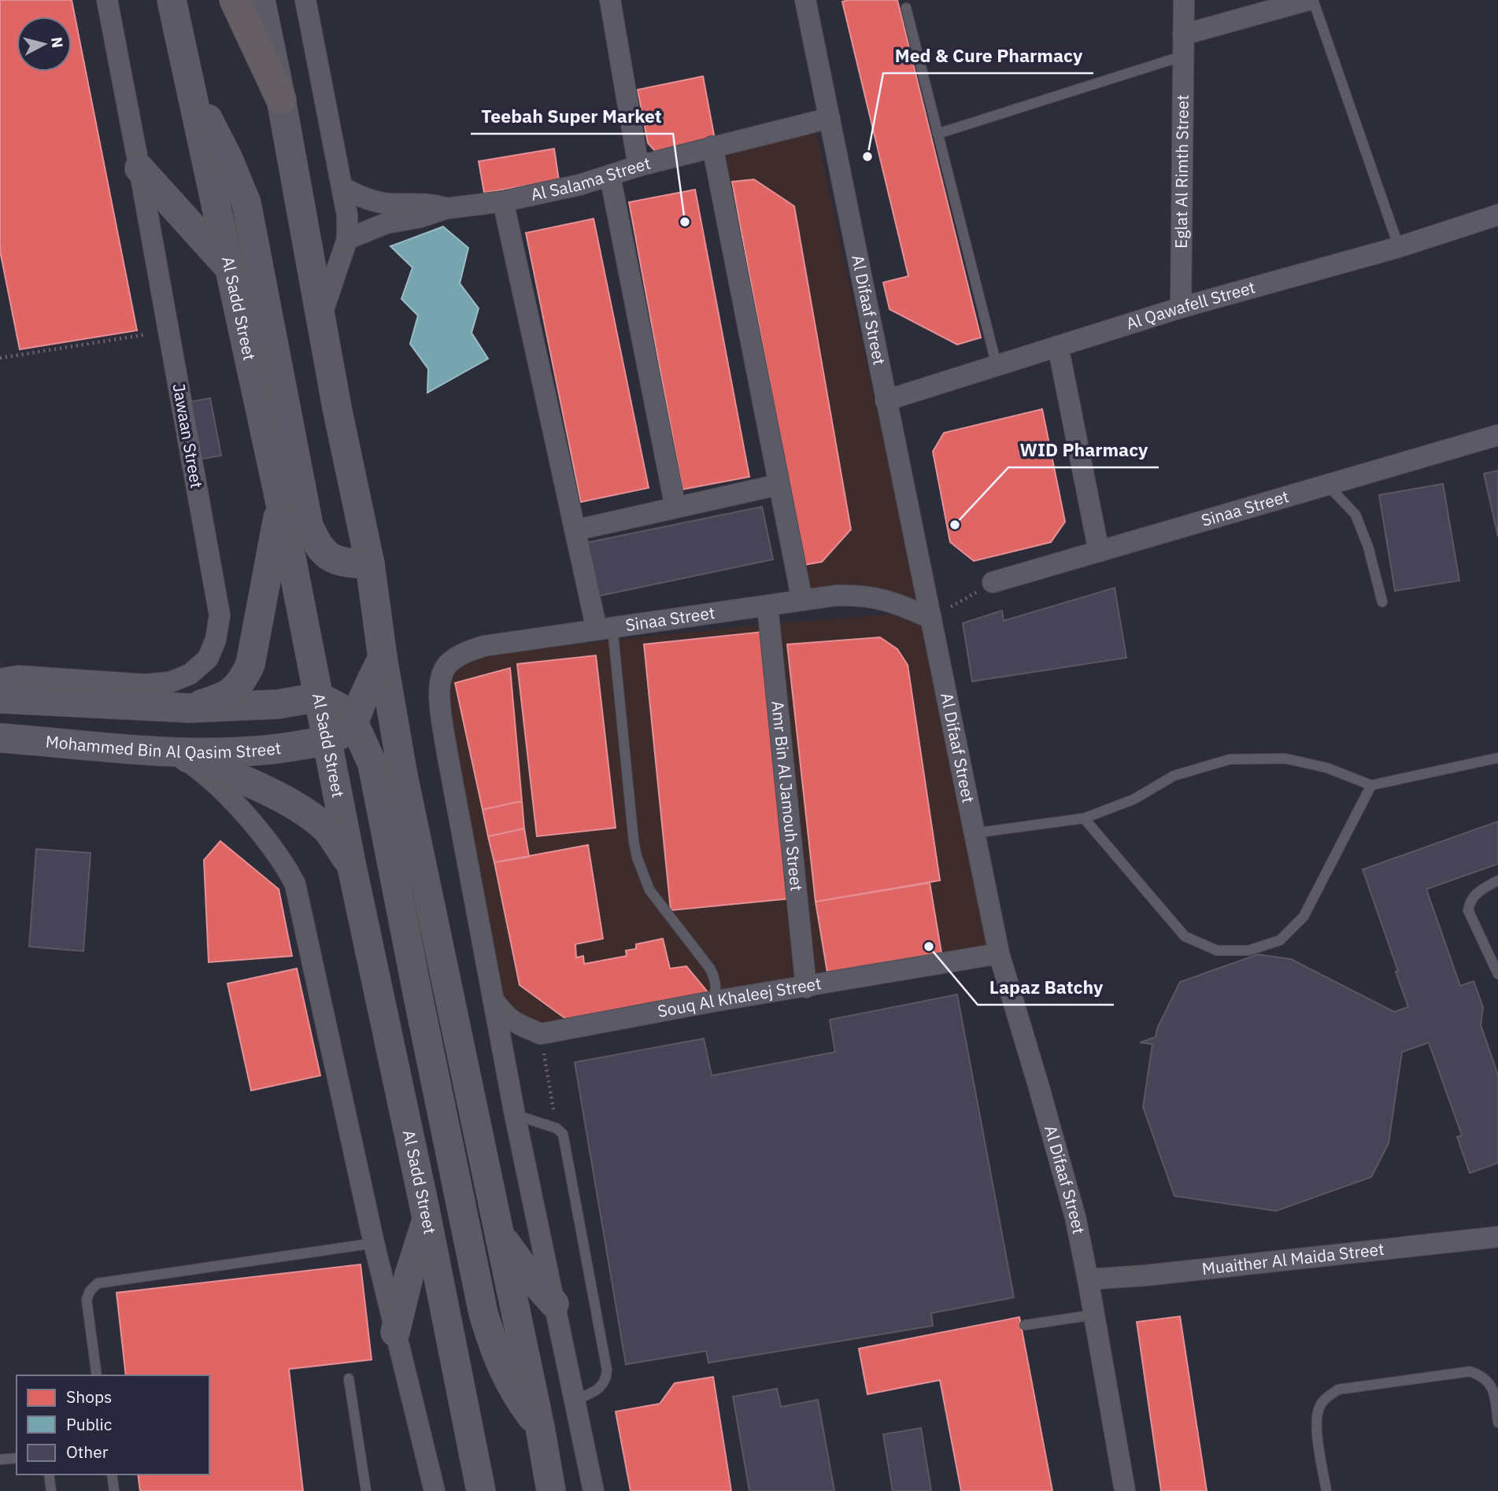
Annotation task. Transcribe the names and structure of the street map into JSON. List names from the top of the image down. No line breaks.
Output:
{"streets":{"main road":["Al Sadd Street","Mohammed Bin Al Qasim Street"],"street":["Eglat Al Rimth Street","Al Salama Street","Al Qawafell Street","Al Difaaf Street","Jawaan Street","Sinaa Street","Amr Bin Al Jamouh Street","Souq Al Khaleej Street","Muaither Al Maida Street"]},"crossings":[["Eglat Al Rimth Street","Al Qawafell Street"],["Al Salama Street","Al Difaaf Street"],["Al Qawafell Street","Al Difaaf Street"],["Al Sadd Street","Mohammed Bin Al Qasim Street"],["Al Difaaf Street","Sinaa Street"],["Al Difaaf Street","Souq Al Khaleej Street"],["Al Difaaf Street","Muaither Al Maida Street"],["Sinaa Street","Amr Bin Al Jamouh Street"],["Amr Bin Al Jamouh Street","Souq Al Khaleej Street"]],"places":["Med & Cure Pharmacy","Teebah Super Market","WID Pharmacy","Lapaz Batchy"],"legend":["Shops","Public","Other"],"north":"right"}
